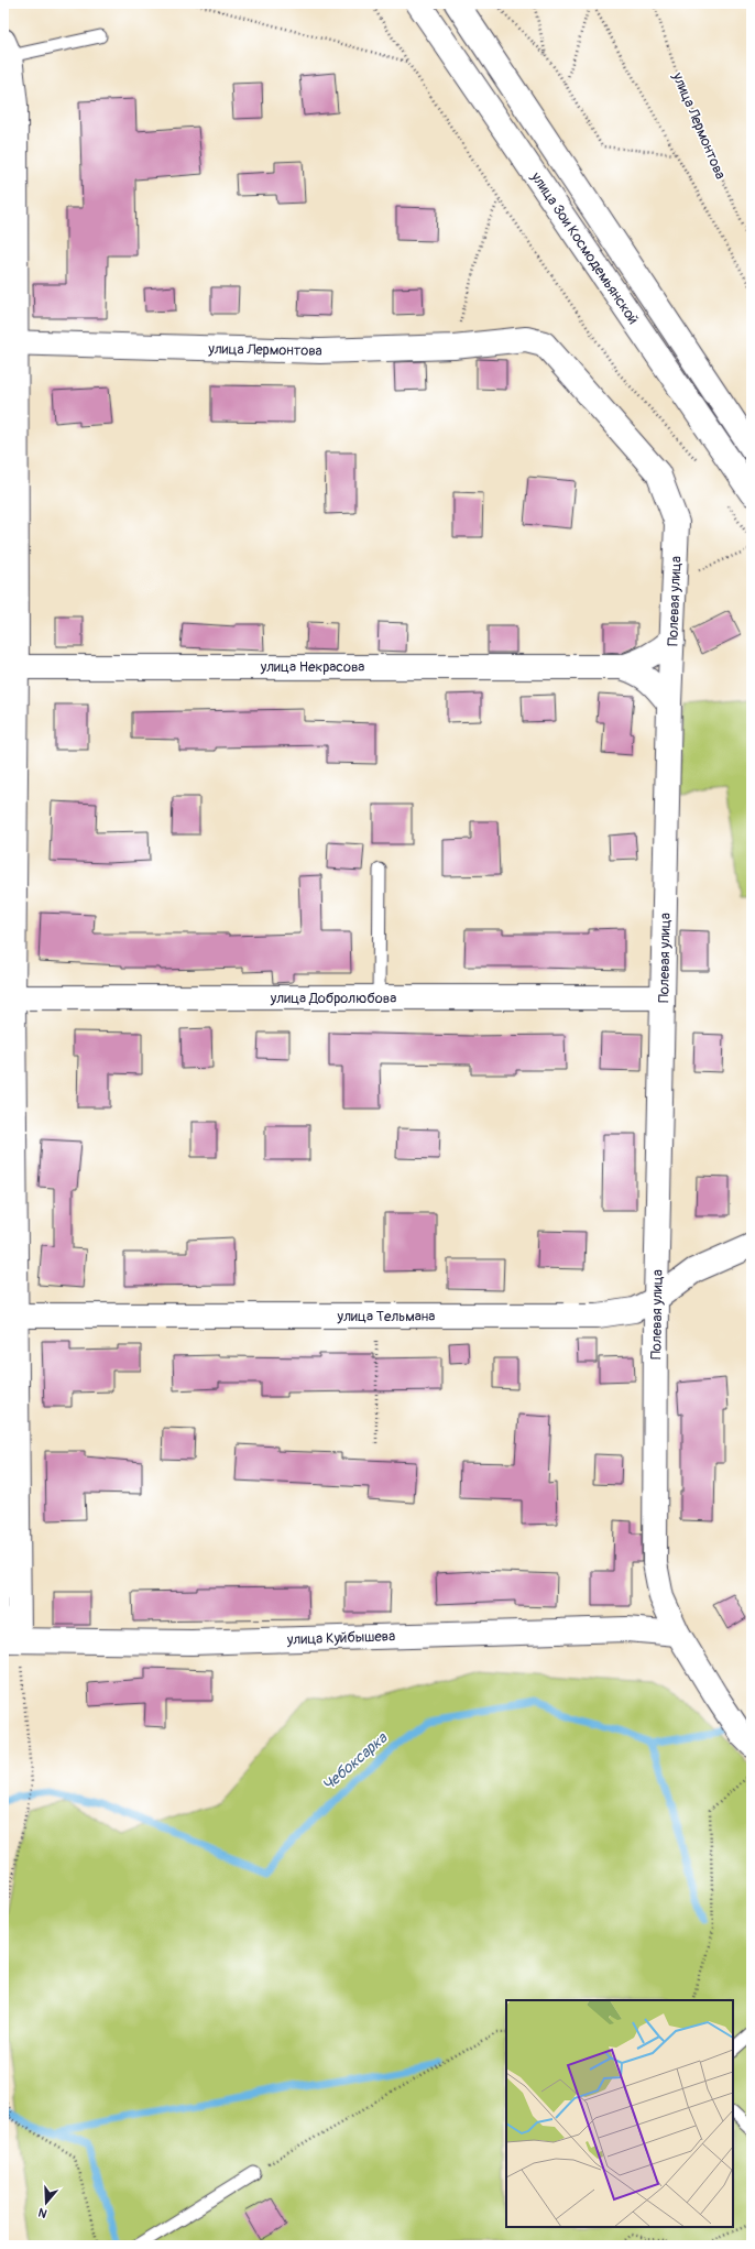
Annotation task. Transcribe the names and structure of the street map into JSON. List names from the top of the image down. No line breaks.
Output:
{"streets":{"street":["улица Лермонтова","улица Зои Космодемьянской","Полевая улица","улица Некрасова","улица Добролюбова","улица Тельмана","улица Куйбышева"]},"crossings":[["улица Лермонтова","Полевая улица"],["Полевая улица","улица Некрасова"],["Полевая улица","улица Добролюбова"],["Полевая улица","улица Тельмана"],["Полевая улица","улица Куйбышева"]],"water":["Чебоксарка"],"north":"bottom"}
